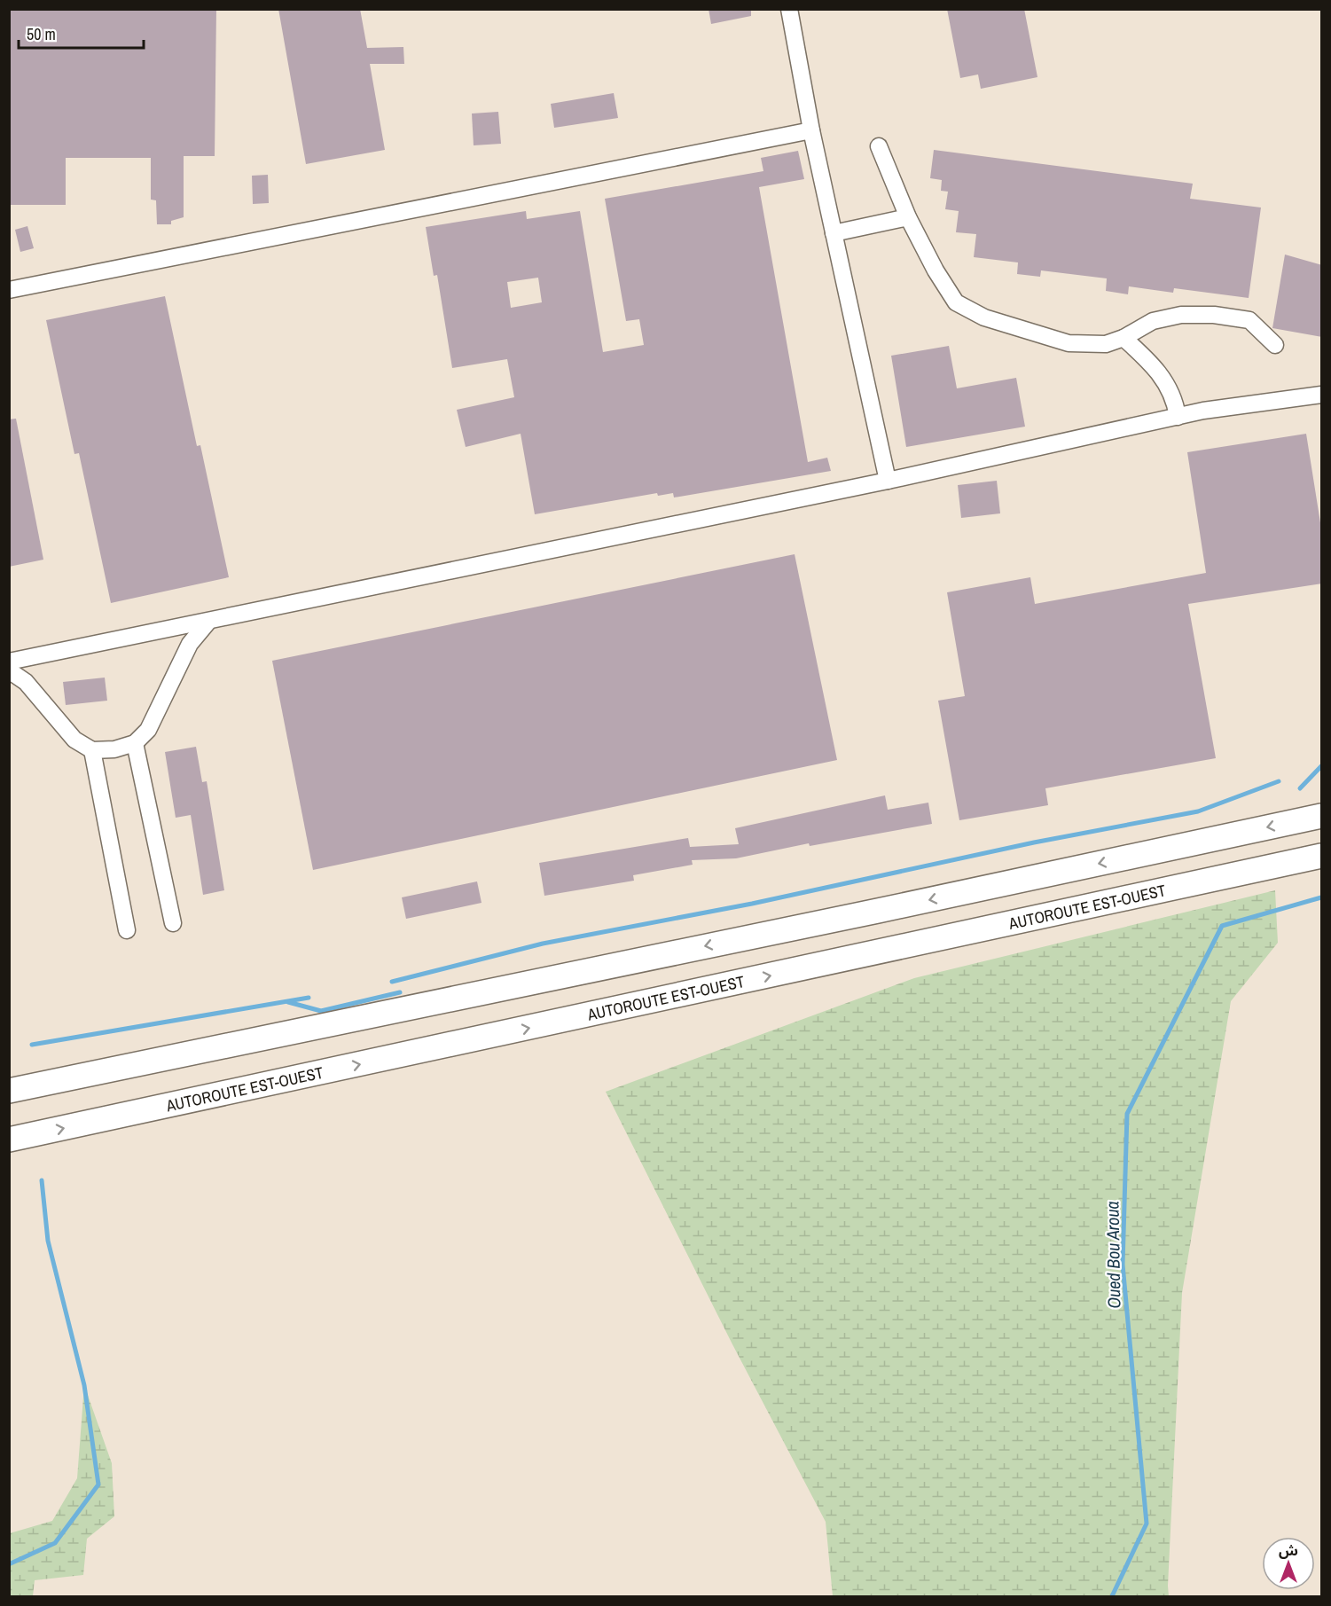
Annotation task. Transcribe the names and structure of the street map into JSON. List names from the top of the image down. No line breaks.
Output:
{"streets":{"highway":["AUTOROUTE EST-OUEST"]},"water":["Oued Bou Aroua"],"scale_bar":"50 m","north":"top"}
